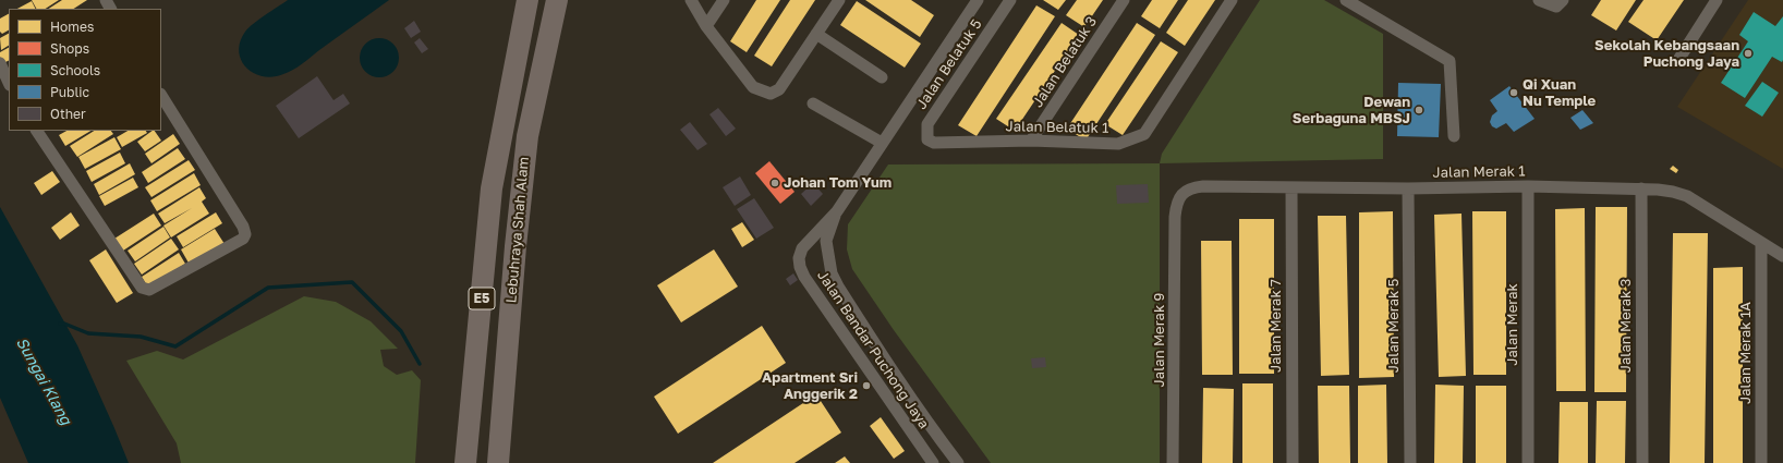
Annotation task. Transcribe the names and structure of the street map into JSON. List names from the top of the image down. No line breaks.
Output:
{"streets":{"highway":["Lebuhraya Shah Alam","E5"],"street":["Jalan Belatuk 3","Jalan Belatuk 5","Jalan Belatuk 1","Jalan Merak 1","Jalan Merak","Jalan Merak 7","Jalan Merak 5","Jalan Merak 3","Jalan Merak 9","Jalan Bandar Puchong Jaya","Jalan Merak 1A"]},"crossings":[["Jalan Belatuk 3","Jalan Belatuk 1"],["Jalan Belatuk 5","Jalan Belatuk 1"],["Jalan Merak 1","Jalan Merak"],["Jalan Merak 1","Jalan Merak 7"],["Jalan Merak 1","Jalan Merak 5"],["Jalan Merak 1","Jalan Merak 3"],["Jalan Merak 1","Jalan Merak 9"],["Jalan Merak 1","Jalan Merak 1A"]],"water":["Sungai Klang"],"places":["Sekolah Kebangsaan Puchong Jaya","Qi Xuan Nu Temple","Dewan Serbaguna MBSJ","Johan Tom Yum","Apartment Sri Anggerik 2"],"legend":["Homes","Shops","Schools","Public","Other"]}
